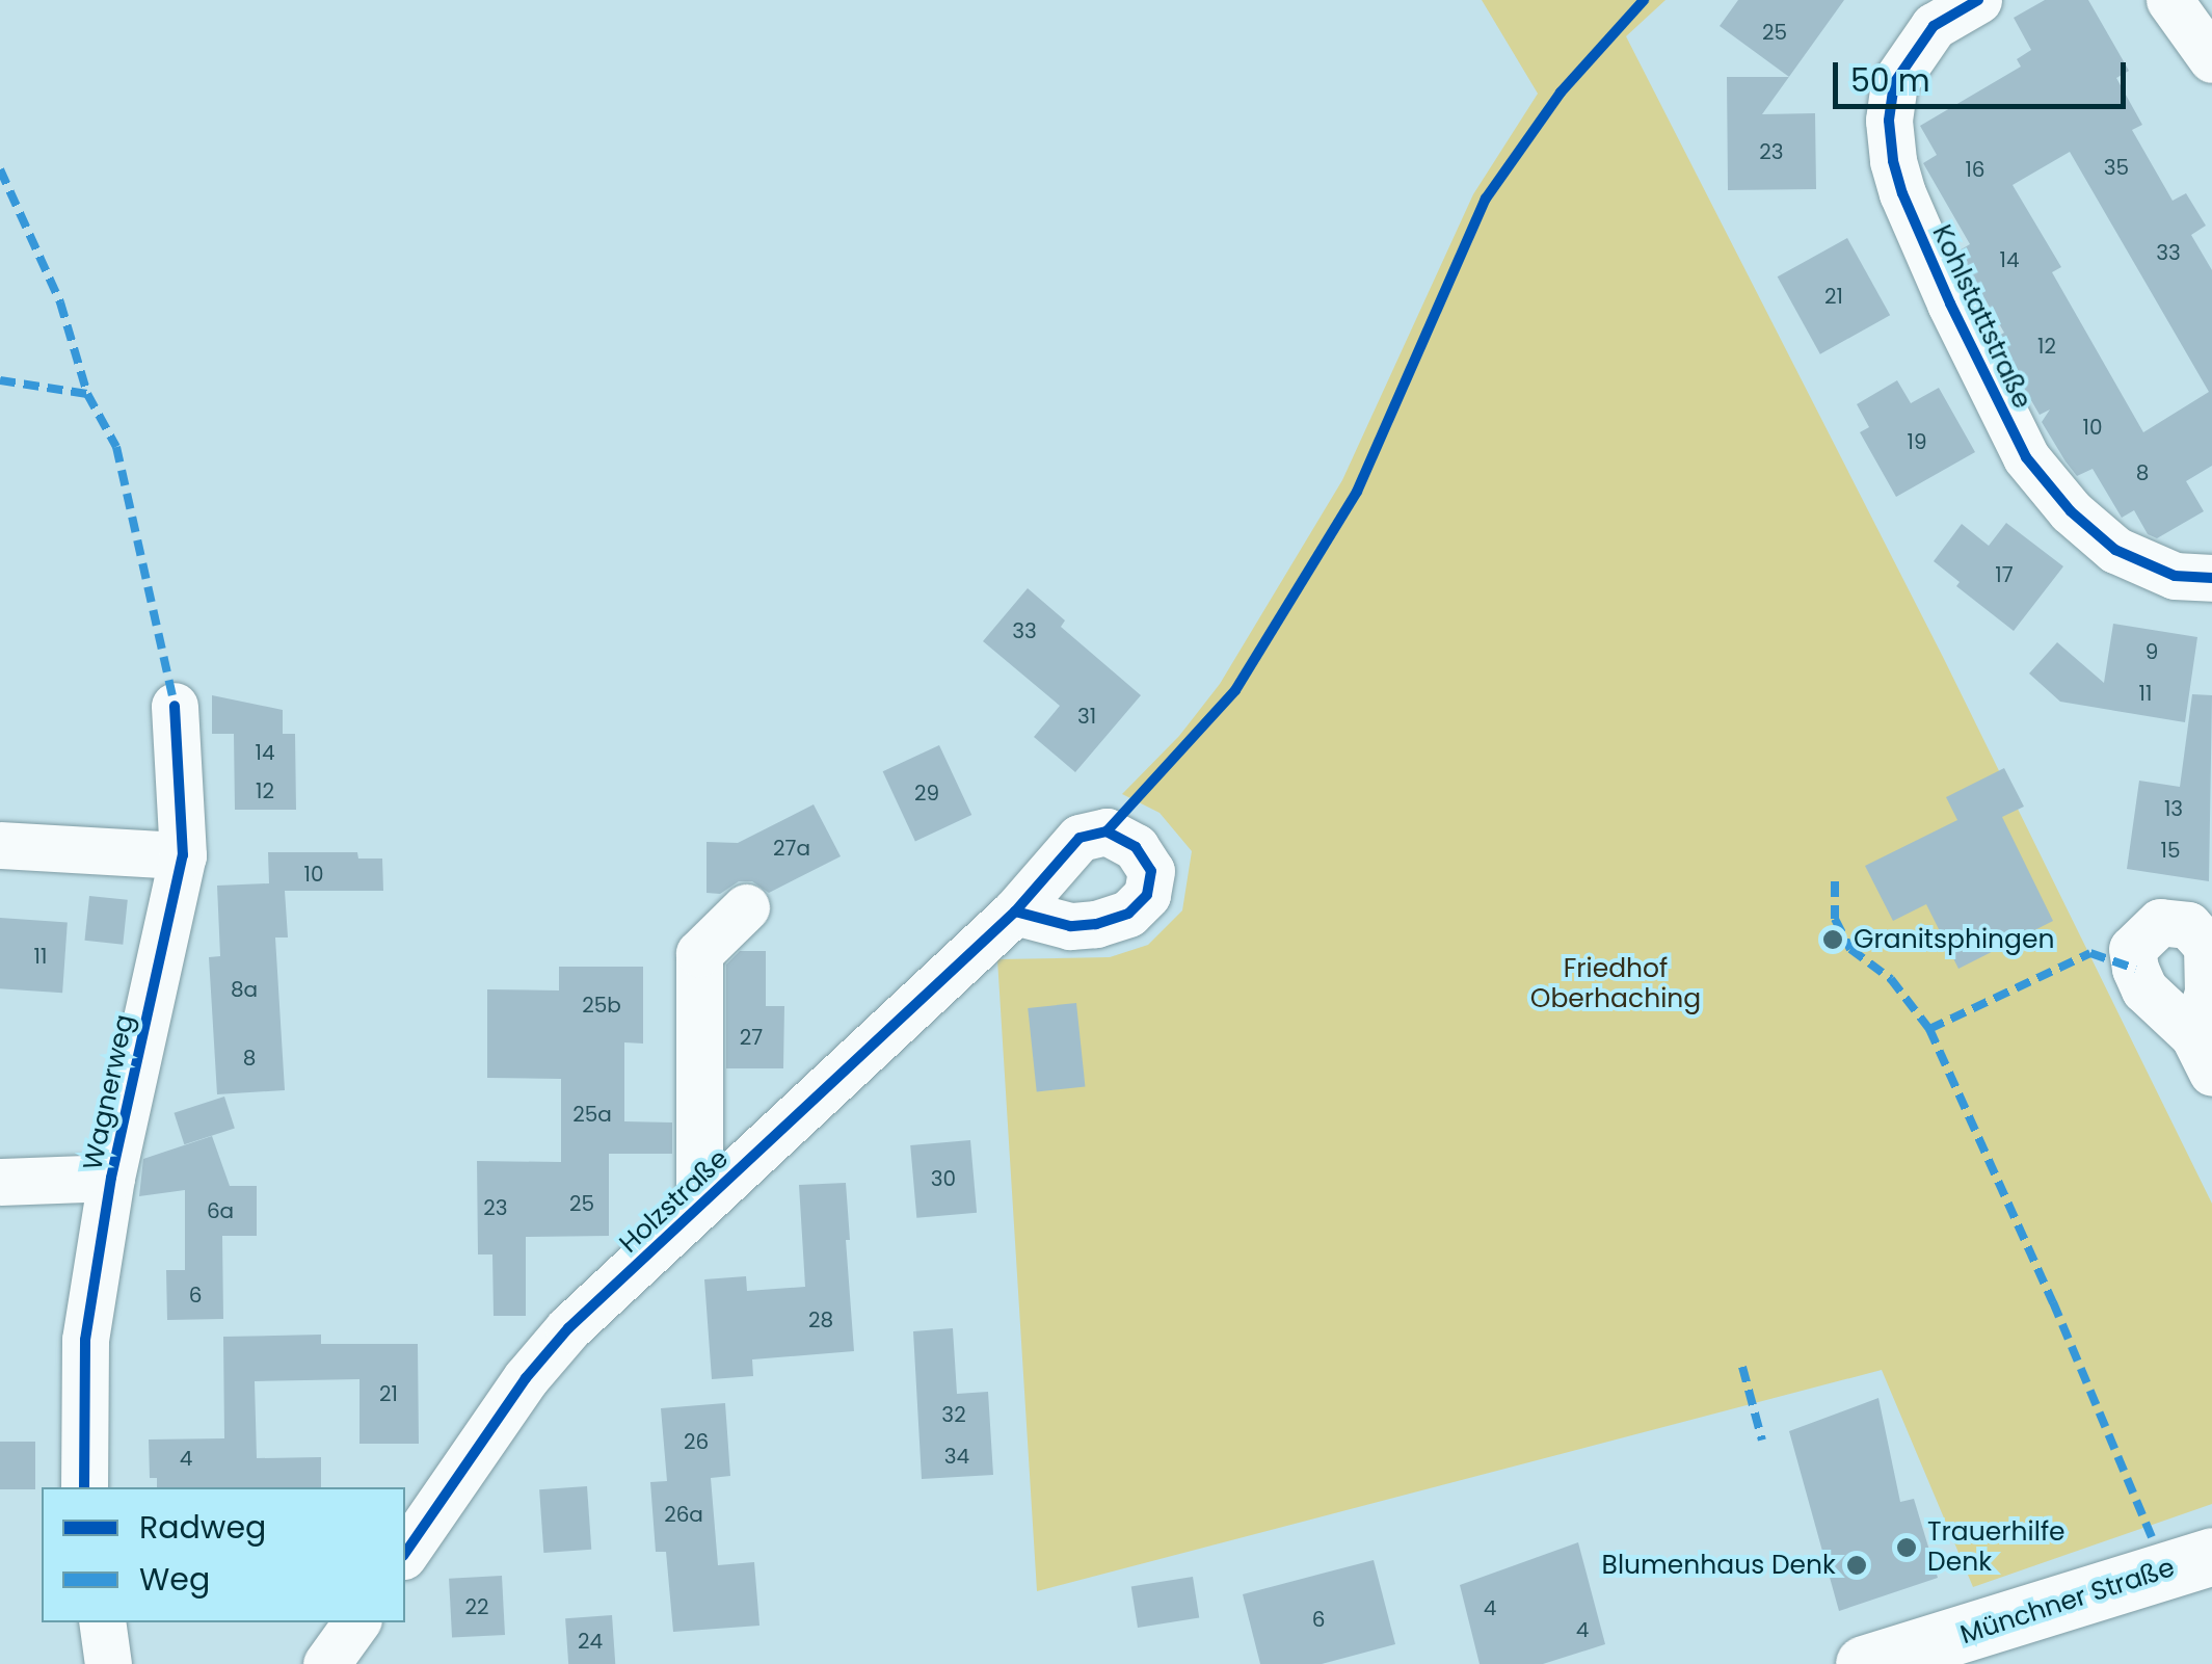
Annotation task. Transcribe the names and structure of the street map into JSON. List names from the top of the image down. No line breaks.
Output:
{"streets":{"main road":["Münchner Straße"],"street":["Kohlstattstraße","Wagnerweg","Holzstraße"]},"parks":["Friedhof Oberhaching"],"places":["Granitsphingen","Trauerhilfe Denk","Blumenhaus Denk"],"house_numbers":["25","23","35","16","33","14","21","12","10","19","8","17","33","9","11","31","14","12","29","13","27a","15","10","11","8a","25b","27","8","25a","30","25","23","6a","6","28","21","32","26","34","4","26a","22","4","6","4","24"],"legend":["Radweg","Weg"],"scale_bar":"50 m"}
